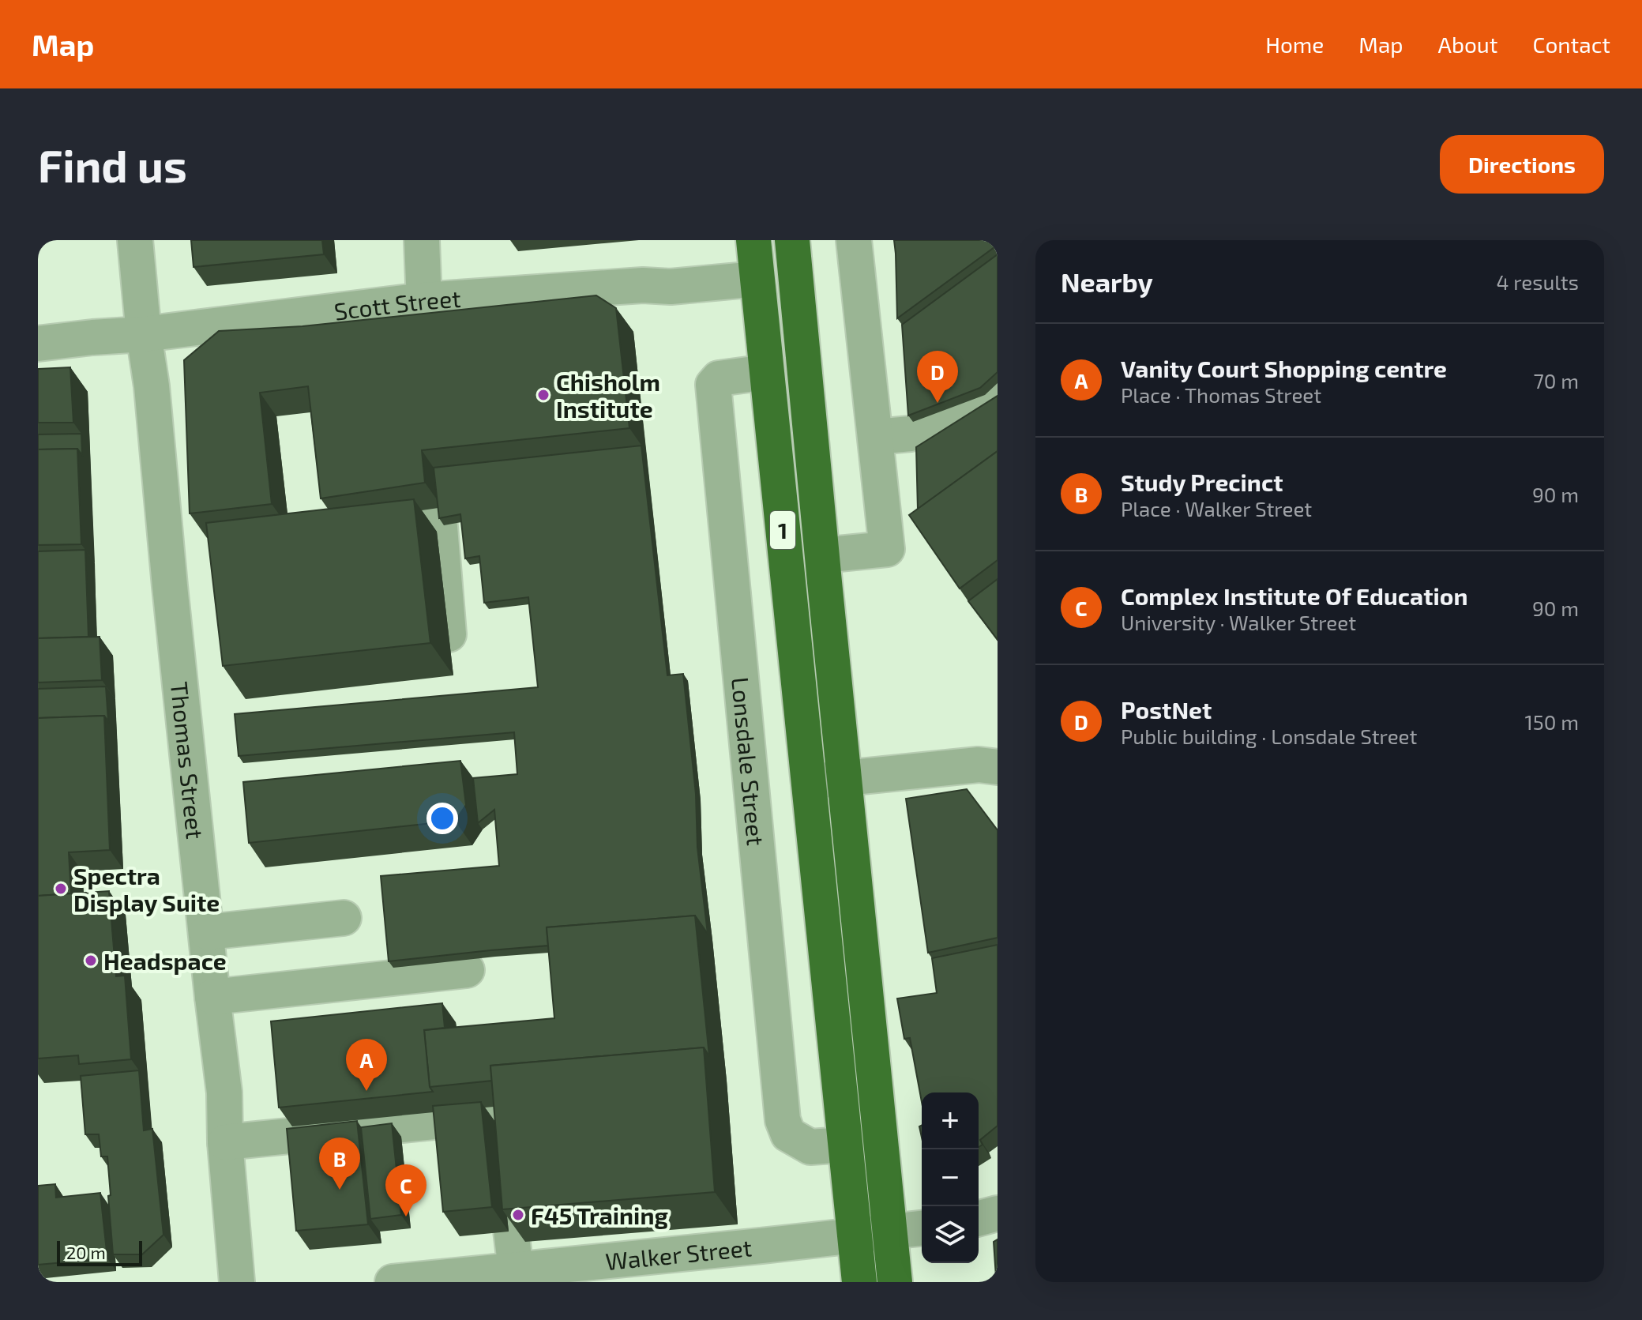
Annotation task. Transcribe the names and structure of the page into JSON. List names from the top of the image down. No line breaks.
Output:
{"streets":{"highway":["1"],"street":["Scott Street","Thomas Street","Lonsdale Street","Walker Street"]},"crossings":[["Scott Street","1"],["Scott Street","Thomas Street"],["1","Lonsdale Street"],["1","Walker Street"]],"places":["Chisholm Institute","Spectra Display Suite","Headspace","F45 Training"],"scale_bar":"20 m","page":{"header":"Map","nav":["Home","Map","About","Contact"],"buttons":"Directions","title":"Find us","heading":["Nearby","4 results"],"list":[{"mark":"A","name":"Vanity Court Shopping centre","note":"Place · Thomas Street","value":"70 m"},{"mark":"B","name":"Study Precinct","note":"Place · Walker Street","value":"90 m"},{"mark":"C","name":"Complex Institute Of Education","note":"University · Walker Street","value":"90 m"},{"mark":"D","name":"PostNet","note":"Public building · Lonsdale Street","value":"150 m"}],"pins":["D","A","B","C"],"map_buttons":["+","−"],"scale":"20 m"}}
